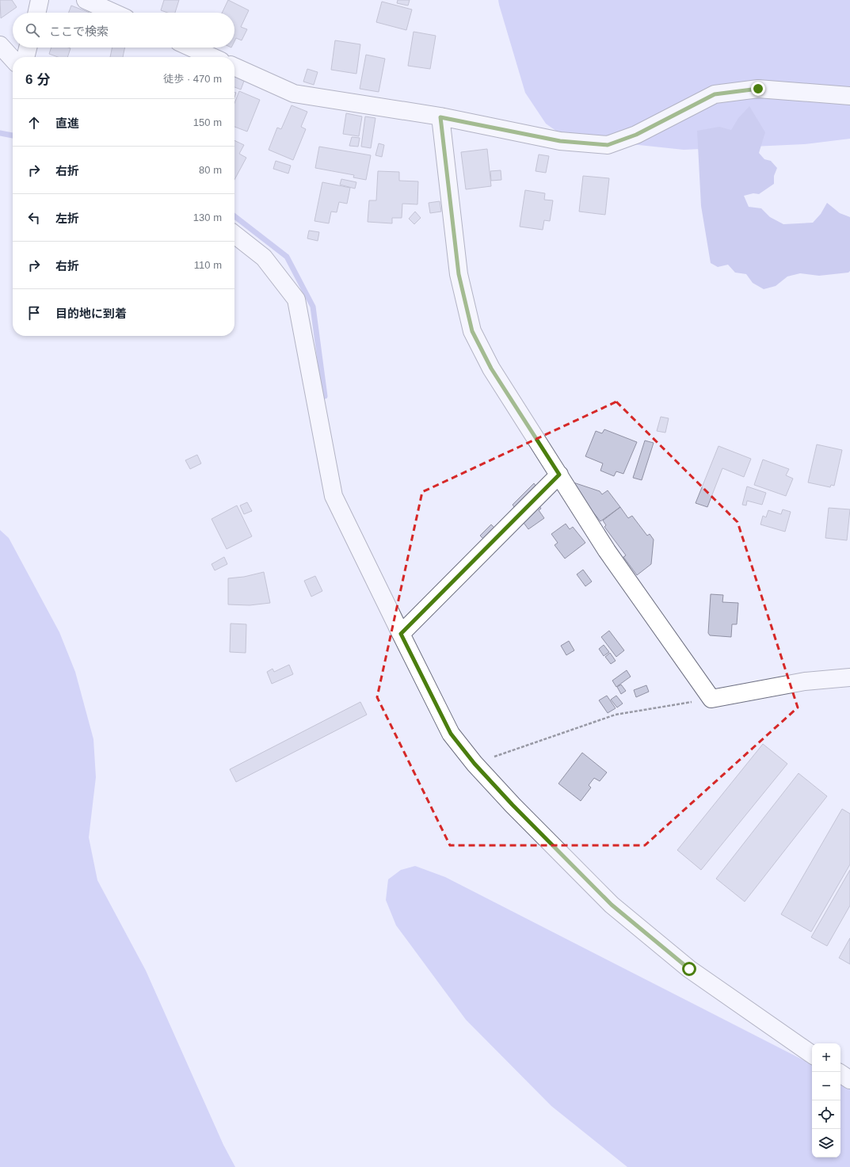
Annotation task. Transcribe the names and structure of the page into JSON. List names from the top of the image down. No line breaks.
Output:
{"page":{"search":"ここで検索","heading":["6 分","徒歩 · 470 m"],"list":[["直進","150 m"],["右折","80 m"],["左折","130 m"],["右折","110 m"],"目的地に到着"],"map_buttons":["+","−"]}}
